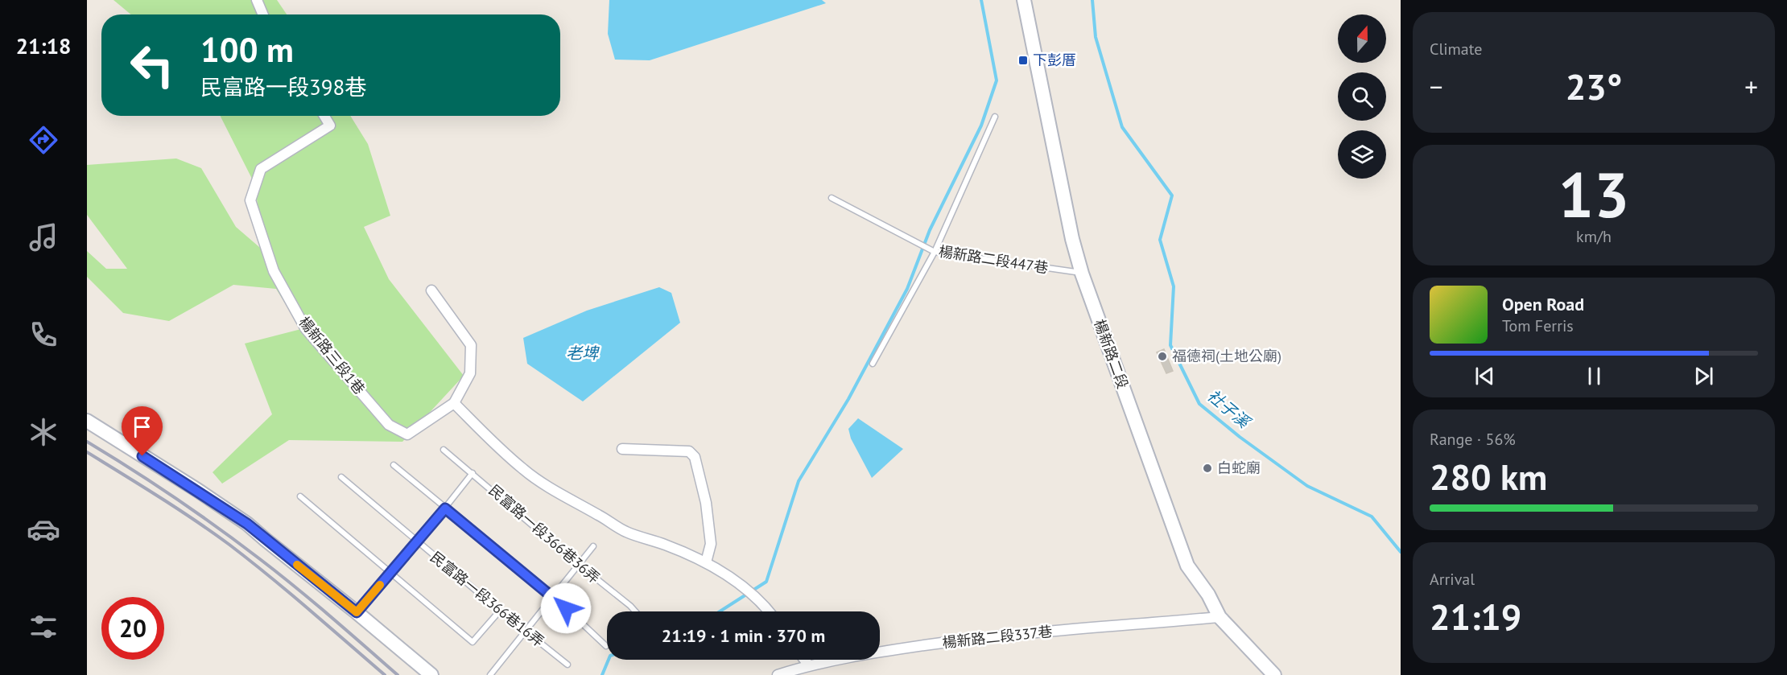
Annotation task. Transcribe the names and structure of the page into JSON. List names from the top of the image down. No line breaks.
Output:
{"streets":{"main road":["楊新路二段"],"street":["楊新路三段1巷","楊新路二段337巷"],"lane":["楊新路二段447巷","民富路一段366巷36弄","民富路一段366巷16弄"]},"crossings":[["楊新路二段447巷","楊新路二段"],["楊新路二段","楊新路二段337巷"]],"water":["老埤","社子溪"],"places":{"transit":["下彭厝"],"other":["福德祠(土地公廟)","白蛇廟"]},"north":"top","page":{"tabs":"21:18","tile":["Climate",["13","km/h"],["Range · 56%","280 km"],["Arrival","21:19"]],"turn":["100 m","民富路一段398巷"],"heat":["−","23°","+"],"song":["Open Road","Tom Ferris"],"limit":"20","trip":"21:19 · 1 min · 370 m"}}
